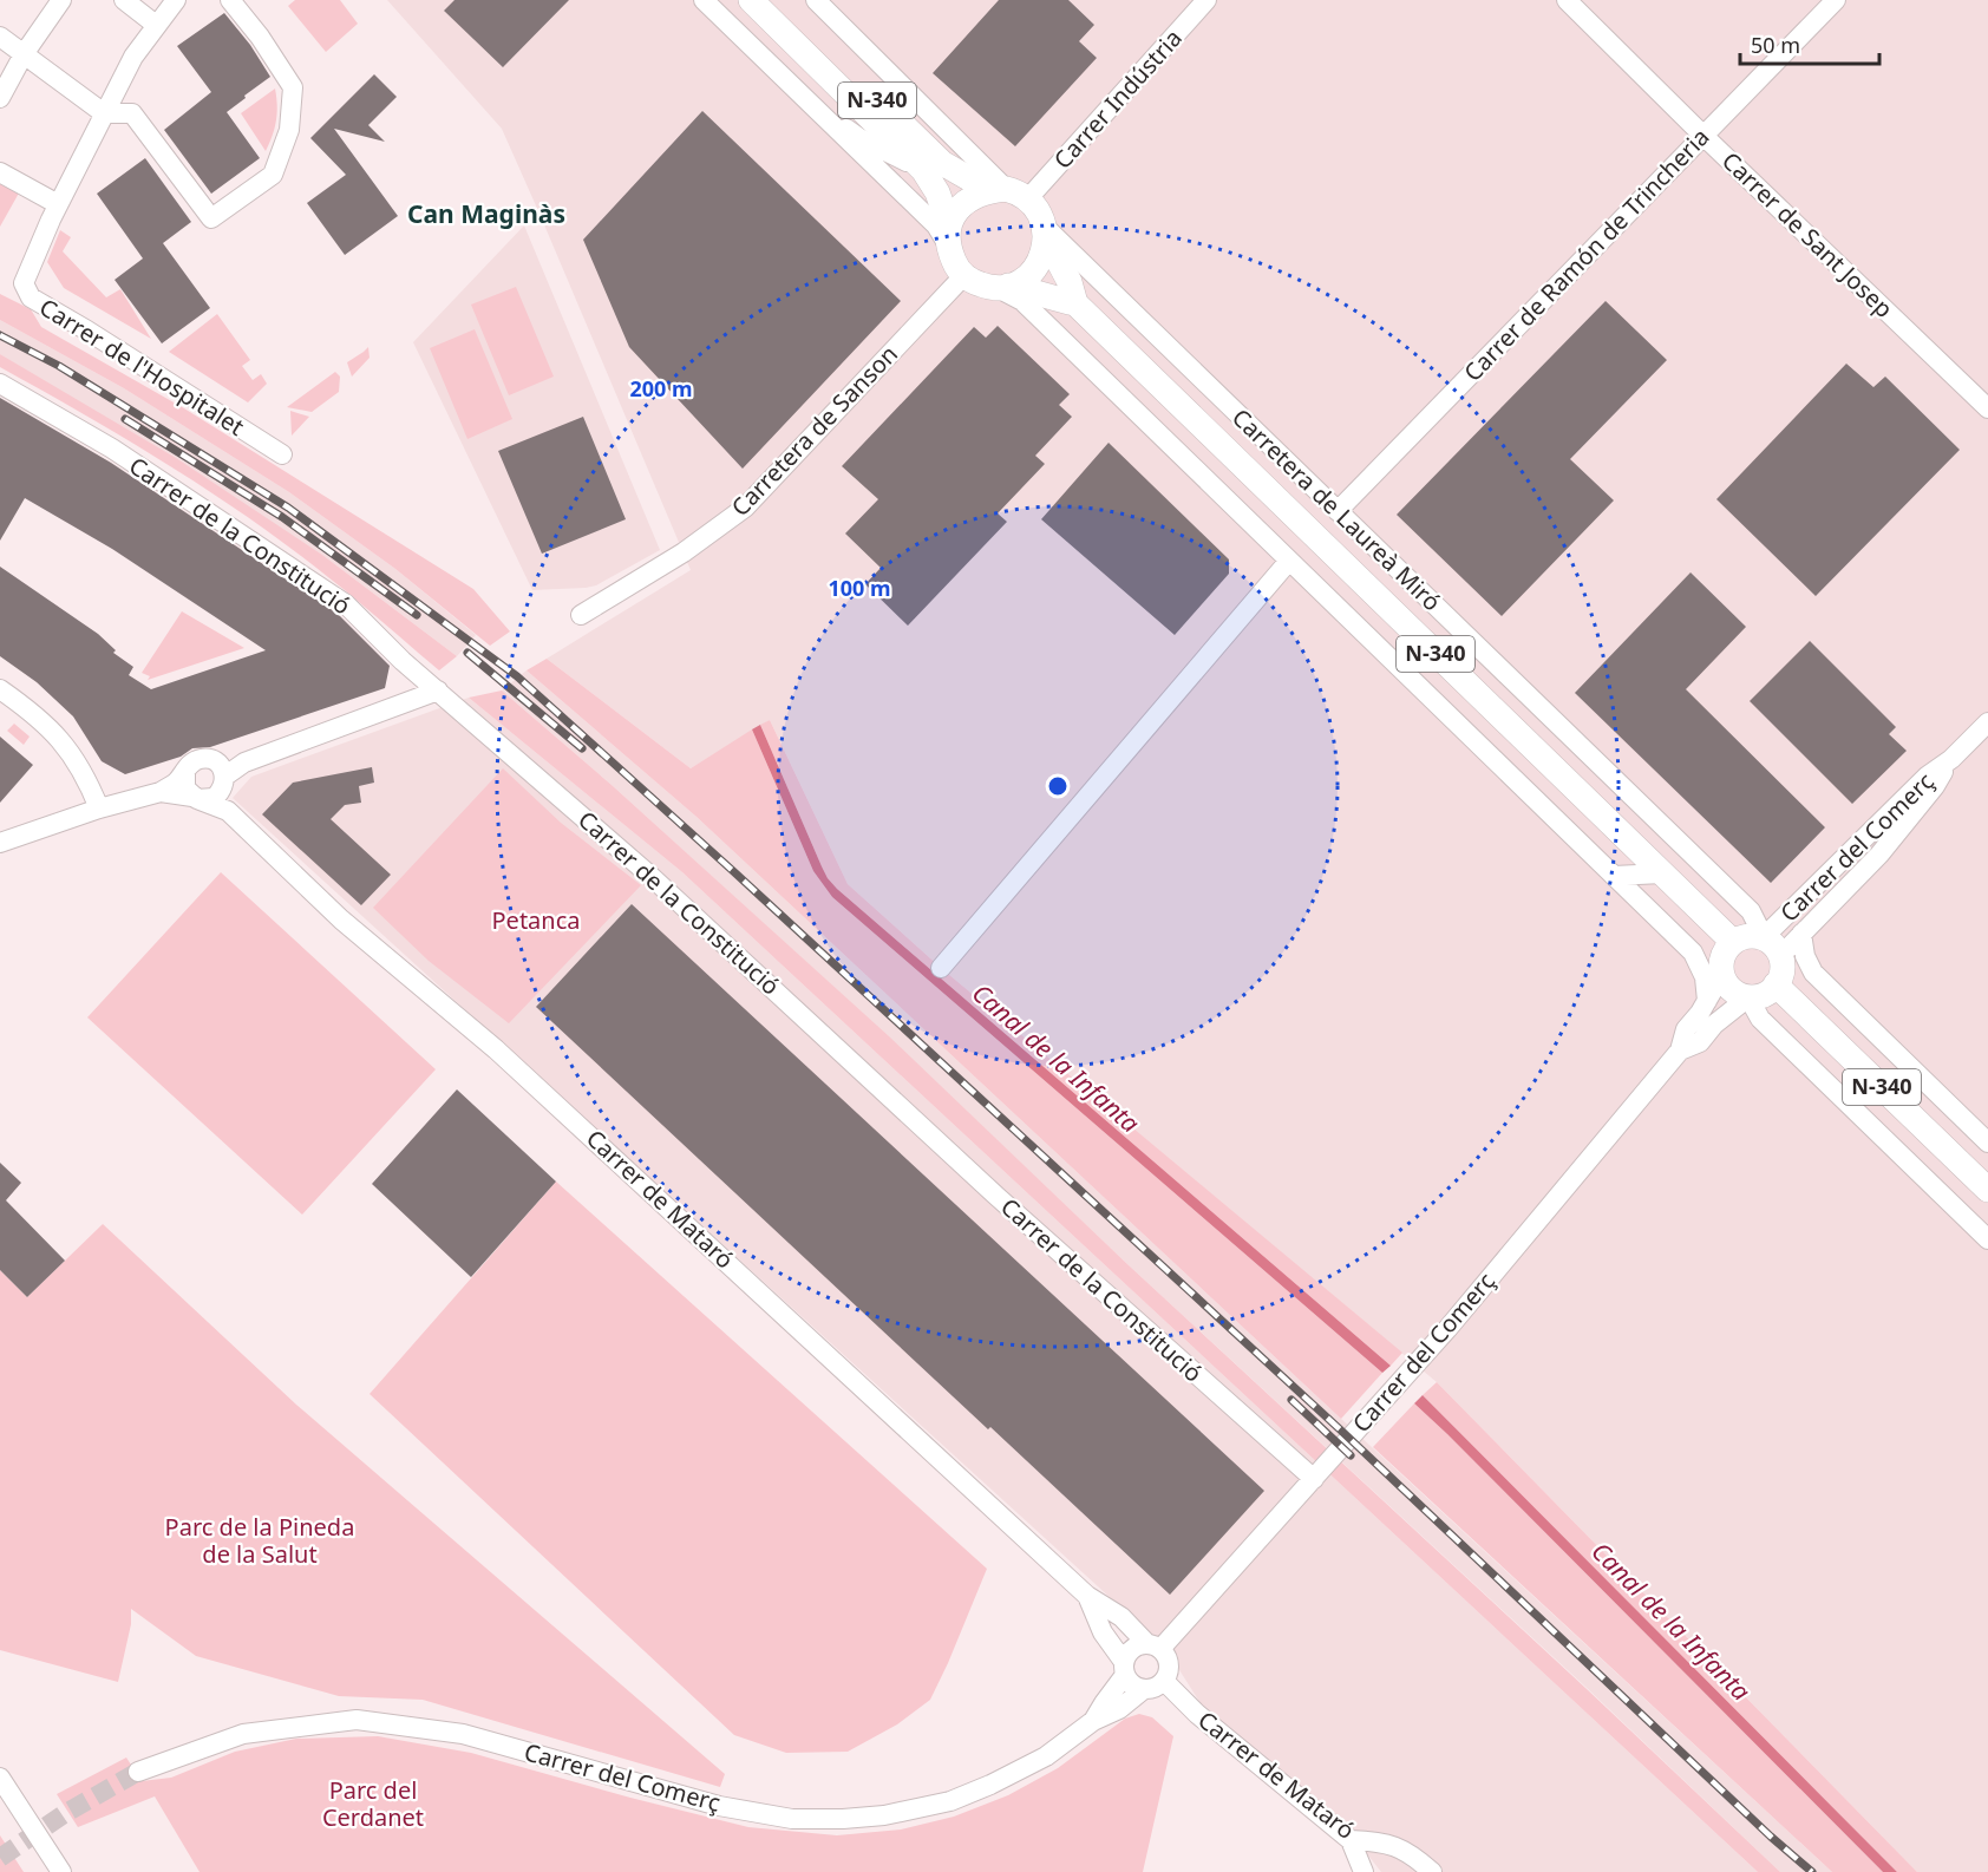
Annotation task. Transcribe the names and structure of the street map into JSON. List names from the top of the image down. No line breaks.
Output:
{"streets":{"main road":["N-340","Carretera de Laureà Miró"],"street":["Carrer Indústria","Carrer de Sant Josep","Carrer de Ramón de Trincheria","Carrer de l'Hospitalet","Carretera de Sanson","Carrer de la Constitució","Carrer del Comerç","Carrer de Mataró"]},"crossings":[["Carrer Indústria","N-340"],["Carrer Indústria","Carretera de Sanson"],["Carrer Indústria","Carretera de Laureà Miró"],["N-340","Carretera de Sanson"],["N-340","Carretera de Laureà Miró"],["N-340","Carrer del Comerç"],["Carrer de Sant Josep","Carrer de Ramón de Trincheria"],["Carrer de Ramón de Trincheria","Carretera de Laureà Miró"],["Carretera de Sanson","Carretera de Laureà Miró"],["Carretera de Laureà Miró","Carrer del Comerç"],["Carrer de la Constitució","Carrer del Comerç"],["Carrer del Comerç","Carrer de Mataró"]],"districts":["Can Maginàs"],"water":["Canal de la Infanta"],"parks":["Petanca","Parc de la Pineda de la Salut","Parc del Cerdanet"],"scale_bar":"50 m","rings":["200 m","100 m"]}
